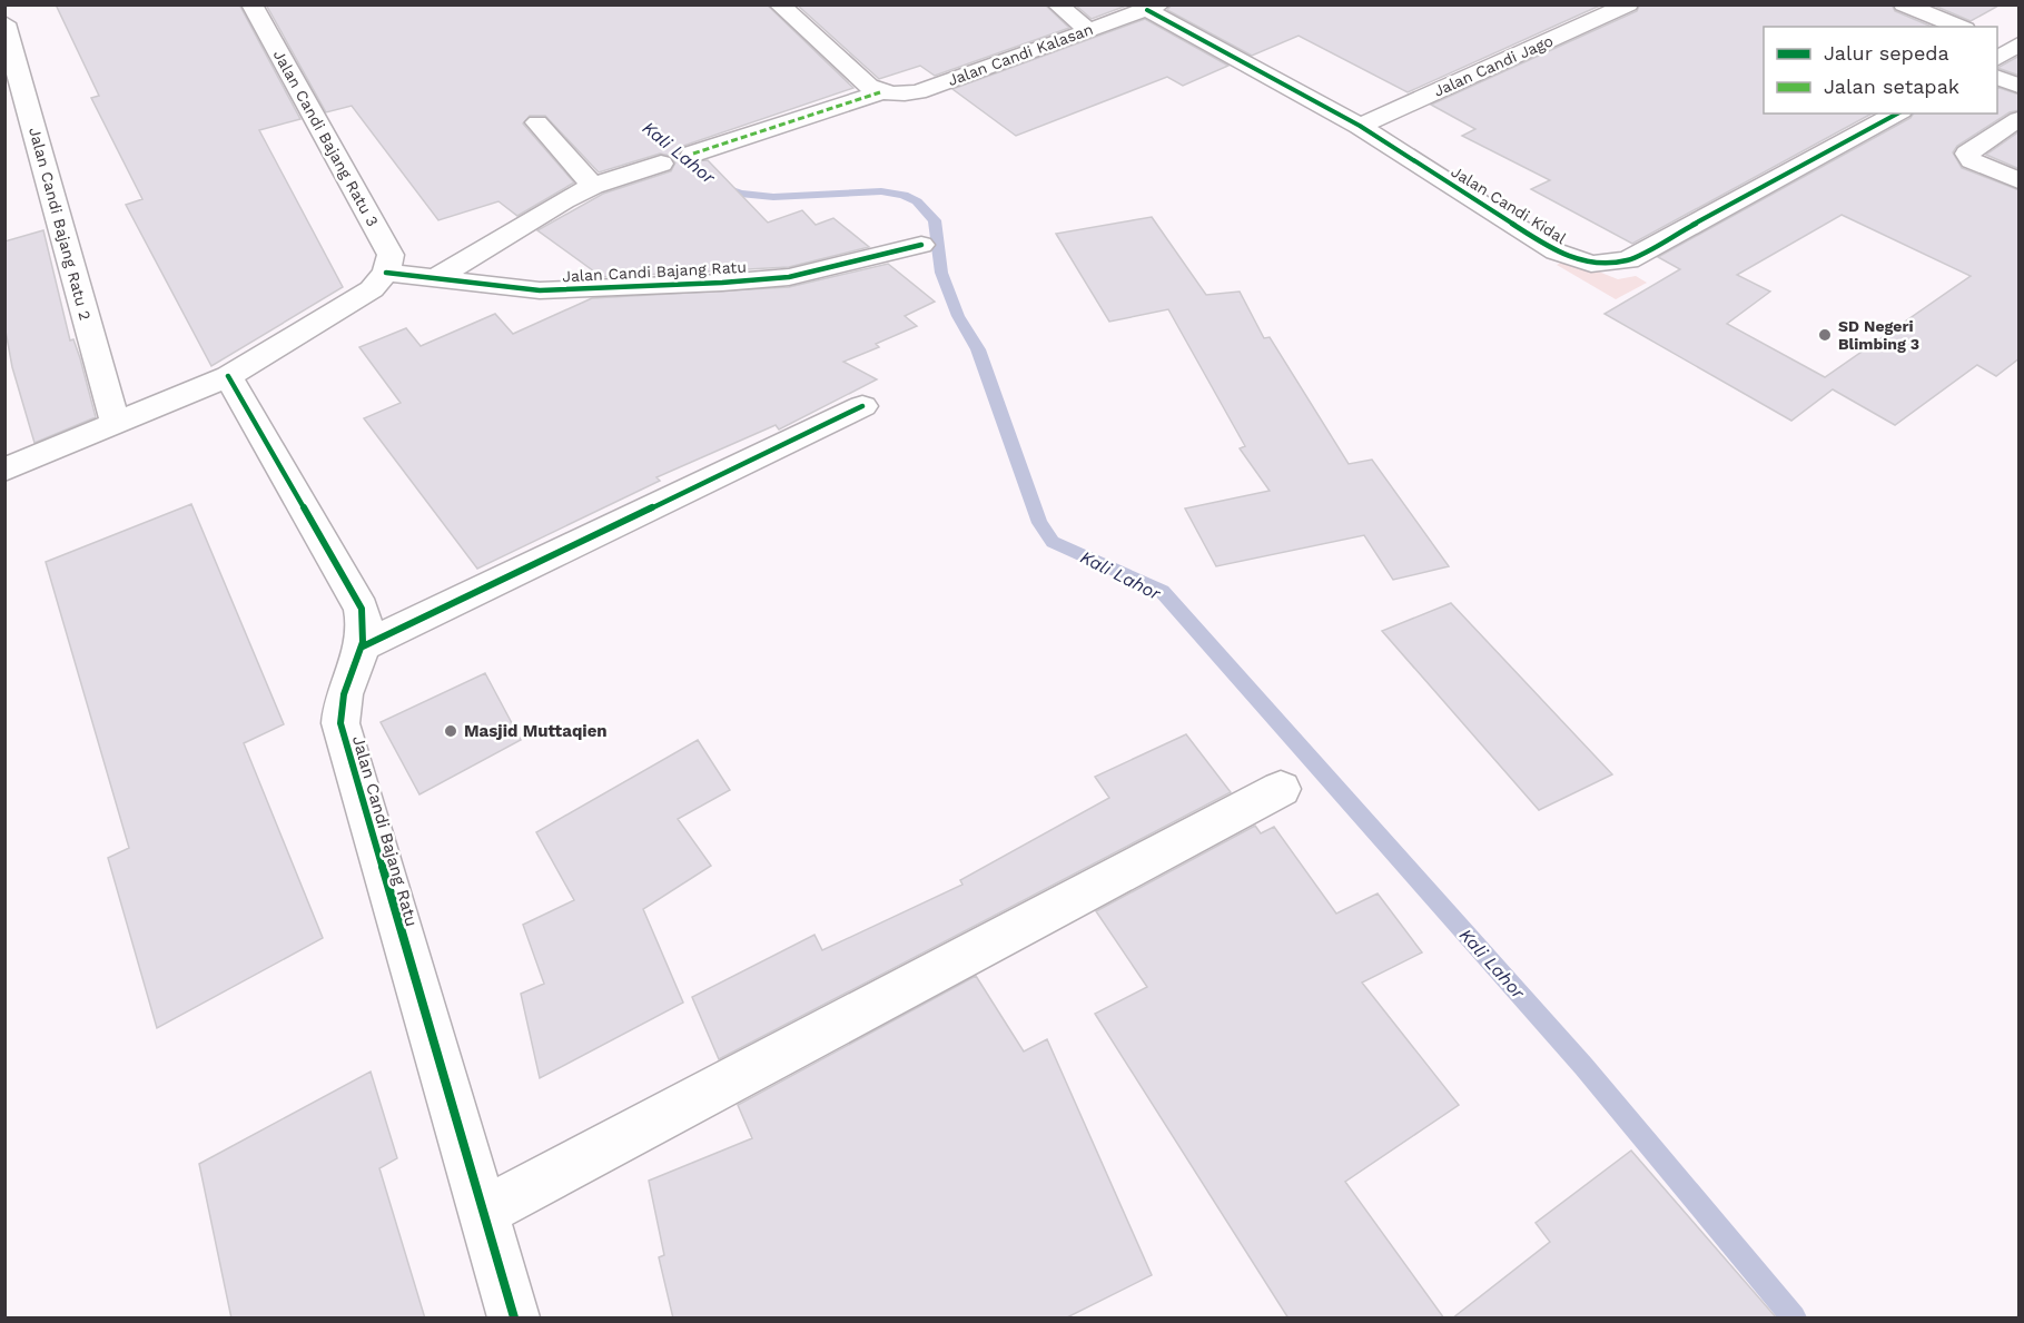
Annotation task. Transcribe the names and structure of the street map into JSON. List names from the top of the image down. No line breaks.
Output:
{"streets":{"street":["Jalan Candi Kalasan","Jalan Candi Jago","Jalan Candi Bajang Ratu 3","Jalan Candi Kidal","Jalan Candi Bajang Ratu 2","Jalan Candi Bajang Ratu"]},"crossings":[["Jalan Candi Kalasan","Jalan Candi Kidal"],["Jalan Candi Jago","Jalan Candi Kidal"],["Jalan Candi Bajang Ratu 3","Jalan Candi Bajang Ratu"]],"water":["Kali Lahor"],"places":["SD Negeri Blimbing 3","Masjid Muttaqien"],"legend":["Jalur sepeda","Jalan setapak"]}
